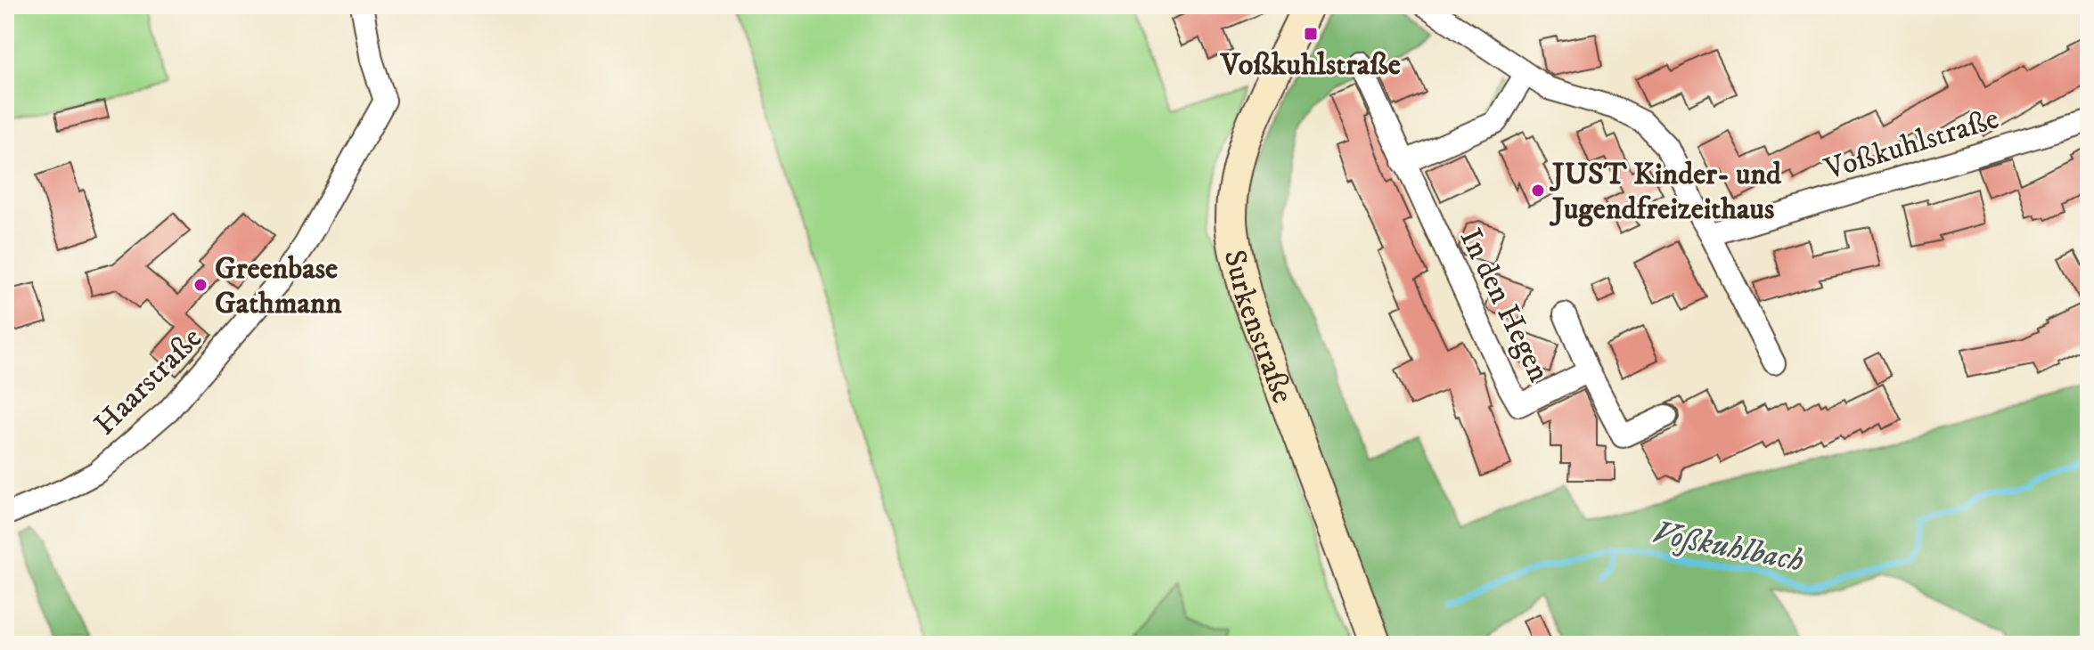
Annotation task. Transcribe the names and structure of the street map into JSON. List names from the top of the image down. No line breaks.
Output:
{"streets":{"street":["Voßkuhlstraße","In den Hegen","Surkenstraße","Haarstraße"]},"water":["Voßkuhlbach"],"places":{"transit":["Voßkuhlstraße"],"other":["JUST Kinder- und Jugendfreizeithaus","Greenbase Gathmann"]}}
